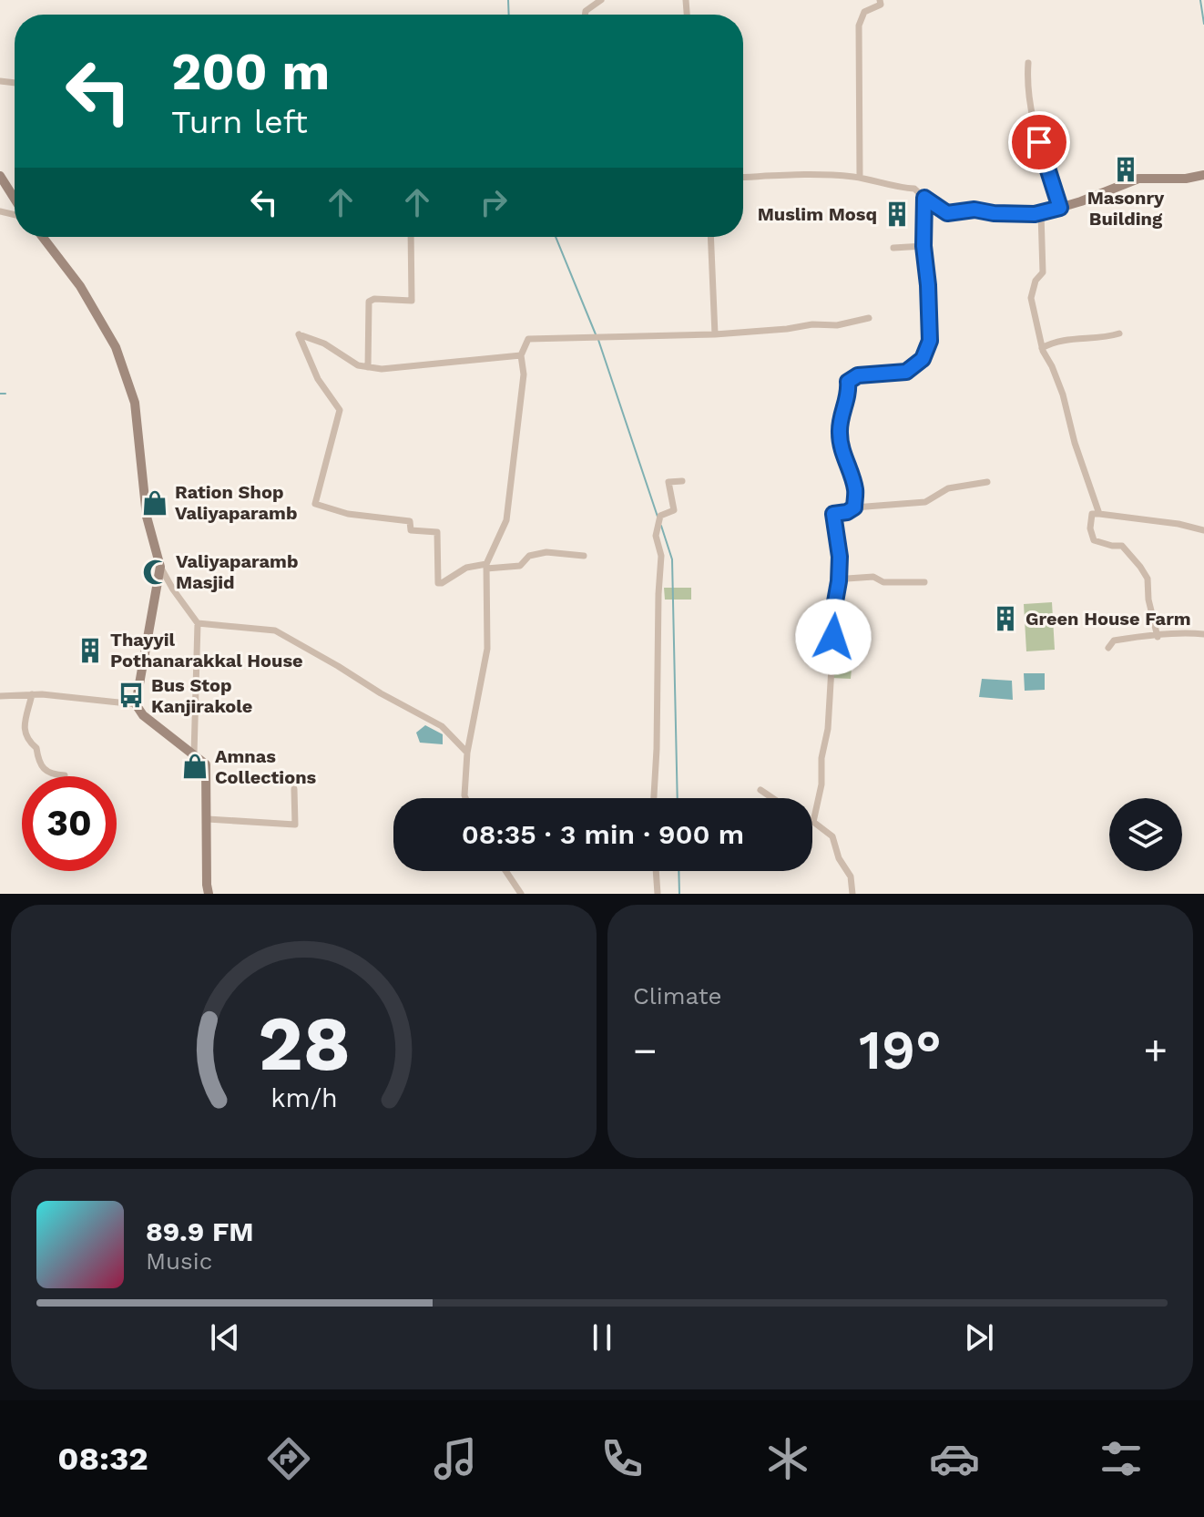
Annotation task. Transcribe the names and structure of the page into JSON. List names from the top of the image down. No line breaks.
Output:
{"places":{"building":["Masonry Building","Muslim Mosq","Green House Farm","Thayyil Pothanarakkal House"],"shop":["Ration Shop Valiyaparamb","Amnas Collections"],"mosque":["Valiyaparamb Masjid"],"bus stop":["Bus Stop Kanjirakole"]},"page":{"turn":["200 m","Turn left"],"limit":"30","trip":"08:35 · 3 min · 900 m","tile":"Climate","heat":["−","19°","+"],"song":["89.9 FM","Music"],"tabs":"08:32","gauge":["28","km/h"]}}
